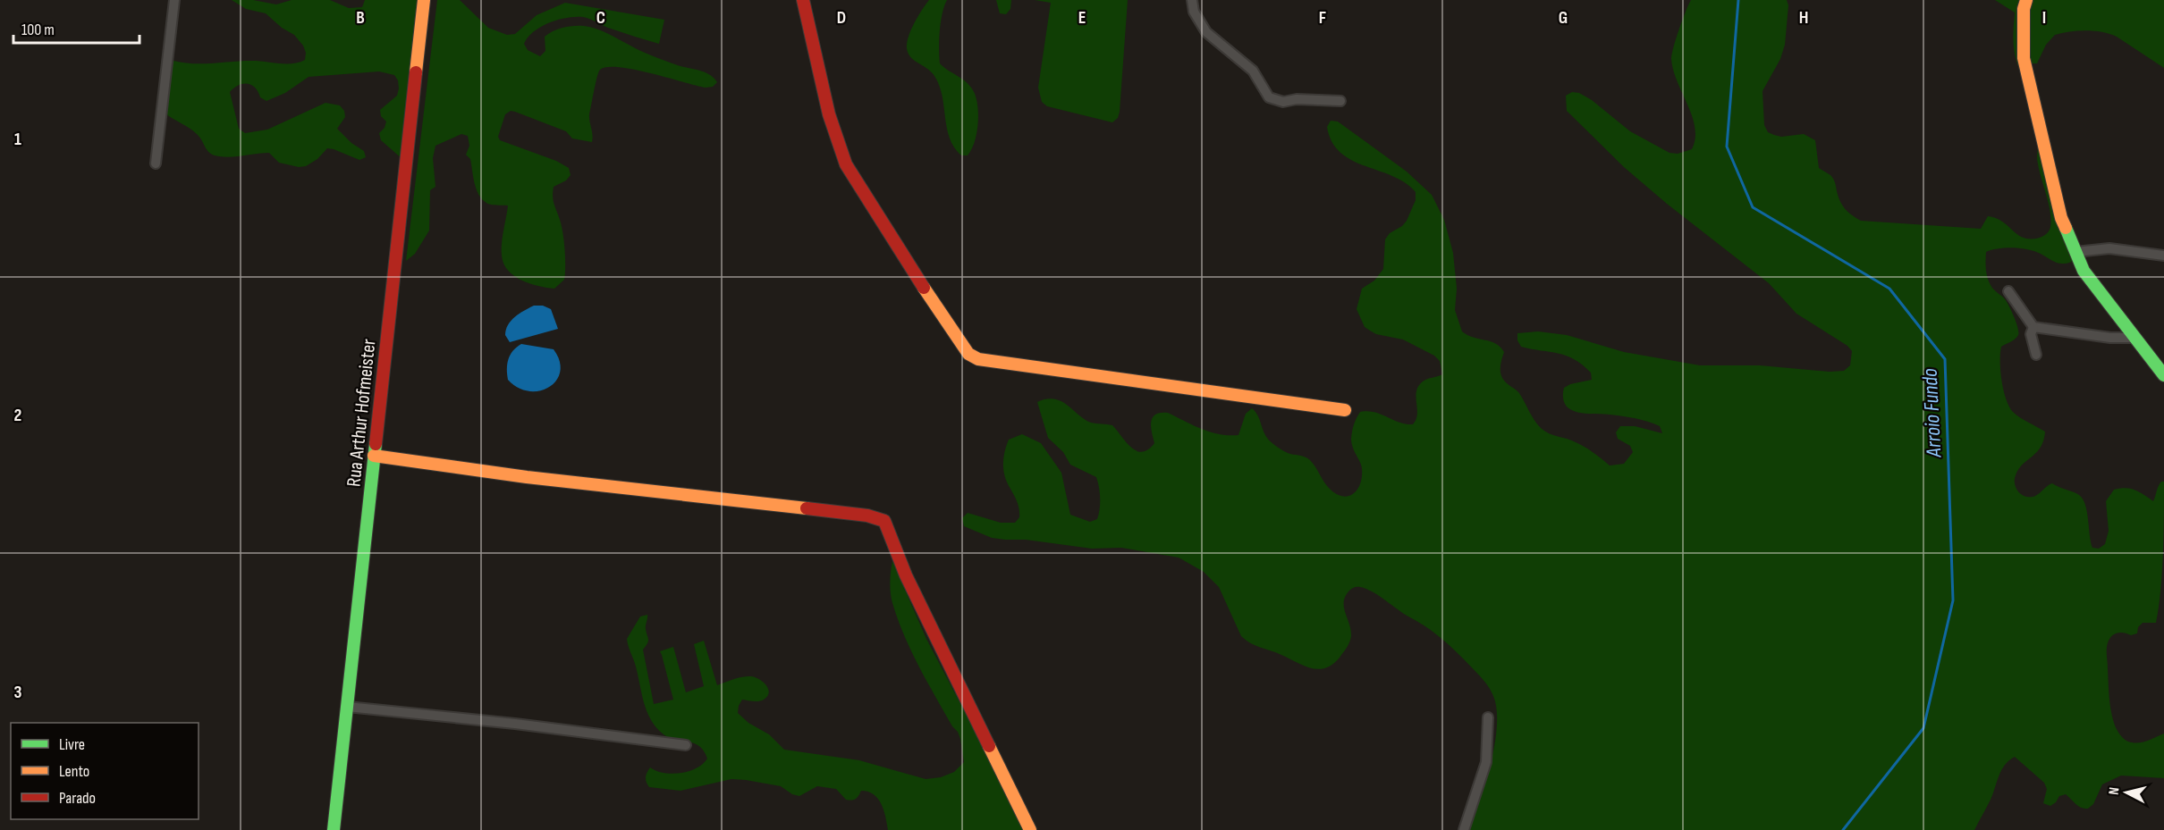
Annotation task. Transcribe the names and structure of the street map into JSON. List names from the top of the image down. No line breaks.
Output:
{"streets":{"street":["Rua Arthur Hofmeister"]},"water":["Arroio Fundo"],"legend":["Livre","Lento","Parado"],"scale_bar":"100 m","north":"left","grid":{"columns":["B","C","D","E","F","G","H","I"],"rows":["1","2","3"]}}
